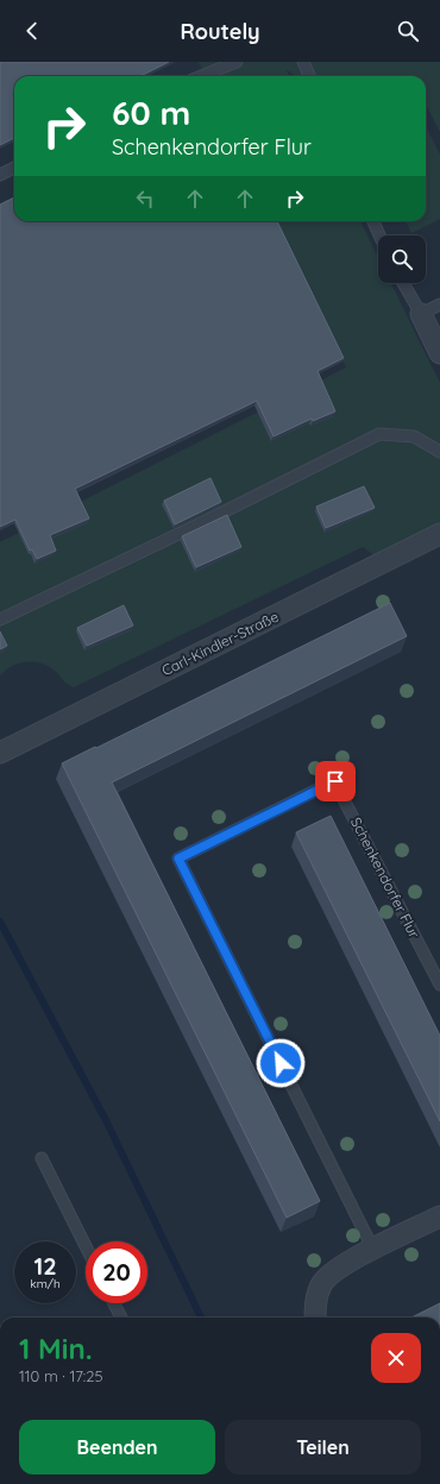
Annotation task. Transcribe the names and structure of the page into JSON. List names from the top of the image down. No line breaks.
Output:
{"streets":{"street":["Carl-Kindler-Straße"],"lane":["Schenkendorfer Flur"]},"page":{"header":"Routely","turn":["60 m","Schenkendorfer Flur"],"speed":"12 km/h","limit":"20","heading":["1 Min.","110 m · 17:25"],"buttons":["Beenden","Teilen"]}}
